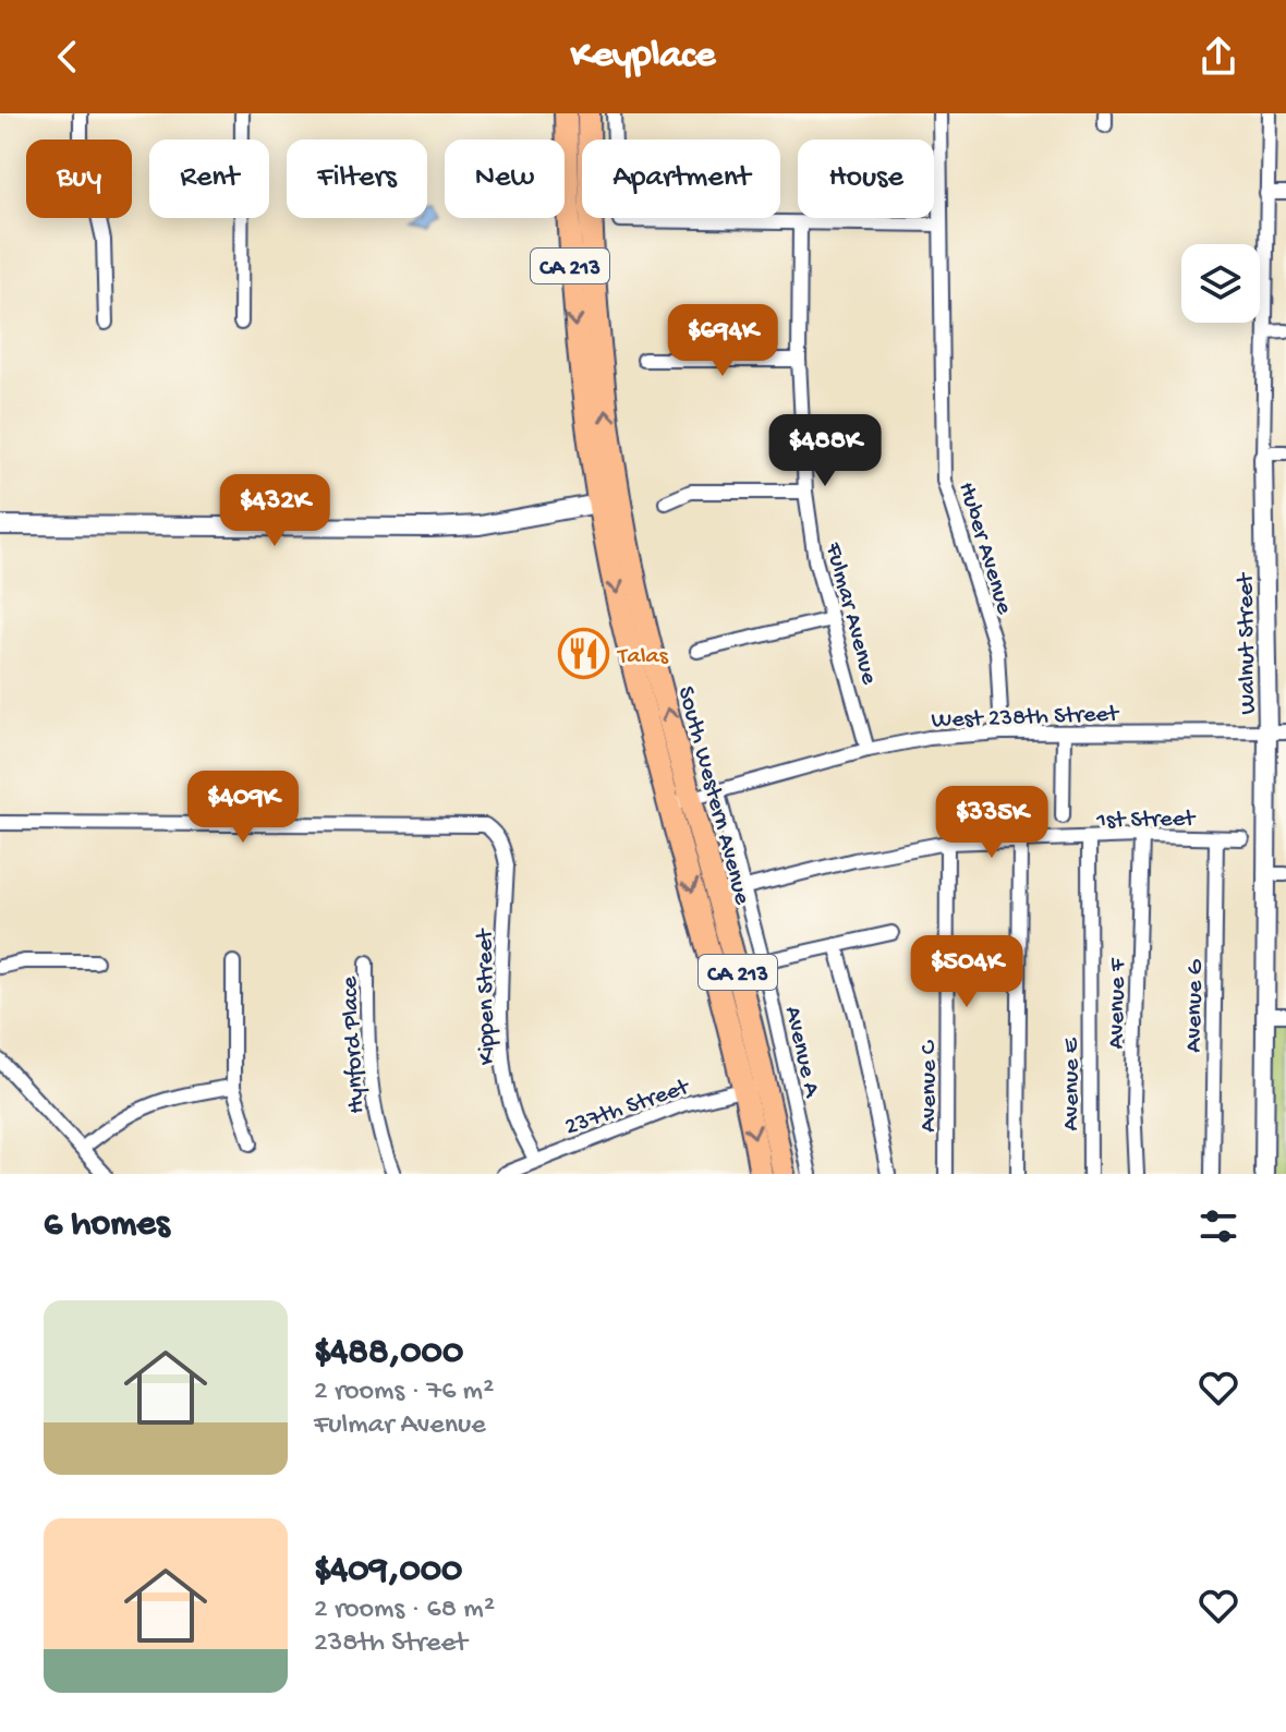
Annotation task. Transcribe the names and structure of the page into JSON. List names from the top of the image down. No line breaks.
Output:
{"streets":{"main road":["CA 213","South Western Avenue"],"street":["Huber Avenue","Fulmar Avenue","Walnut Street","West 238th Street","1st Street","Kippen Street","Avenue F","Avenue G","Hynford Place","Avenue A","Avenue E","Avenue C","237th Street"]},"crossings":[["Huber Avenue","West 238th Street"],["Fulmar Avenue","West 238th Street"],["Walnut Street","West 238th Street"],["West 238th Street","South Western Avenue"],["West 238th Street","Avenue A"],["South Western Avenue","237th Street"],["1st Street","Avenue F"],["1st Street","Avenue G"],["1st Street","Avenue A"],["1st Street","Avenue E"],["1st Street","Avenue C"],["Kippen Street","237th Street"]],"places":{"restaurant":["Talas"]},"page":{"header":"Keyplace","chip":["Buy","Rent","Filters","New","Apartment","House"],"price":["$694K","$488K","$432K","$409K","$335K","$504K"],"heading":"6 homes","list":[{"name":"$488,000","note":"2 rooms · 76 m² · Fulmar Avenue"},{"name":"$409,000","note":"2 rooms · 68 m² · 238th Street"}]}}
